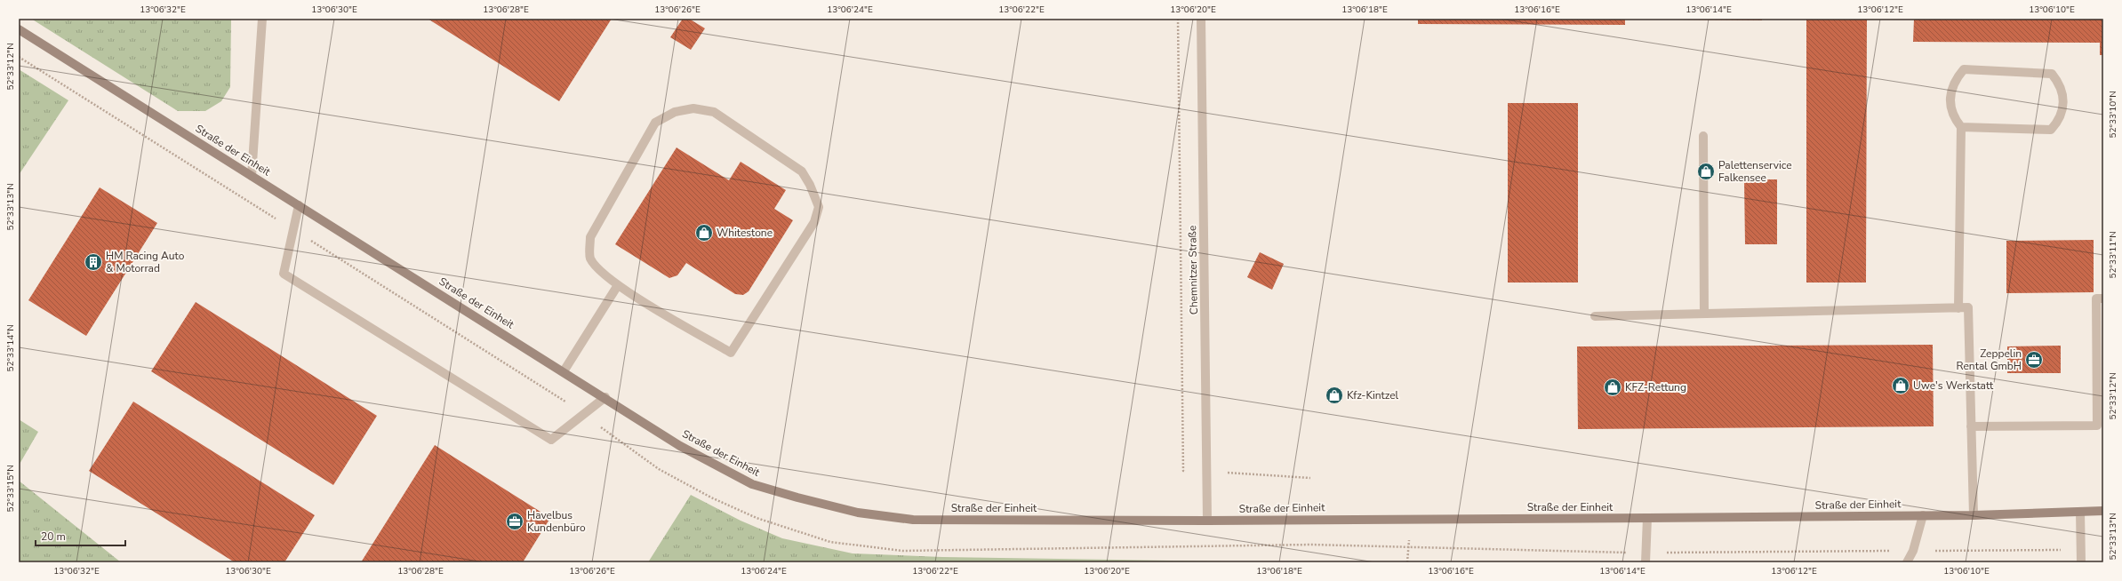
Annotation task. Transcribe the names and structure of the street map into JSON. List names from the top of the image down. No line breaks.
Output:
{"streets":{"street":["Straße der Einheit","Chemnitzer Straße"]},"crossings":[["Straße der Einheit","Chemnitzer Straße"]],"places":{"shop":["Palettenservice Falkensee","Whitestone","Uwe's Werkstatt","KFZ-Rettung","Kfz-Kintzel"],"building":["HM Racing Auto & Motorrad"],"office":["Zeppelin Rental GmbH","Havelbus Kundenbüro"]},"scale_bar":"20 m","coordinates":["13°06'32\"E","13°06'30\"E","13°06'28\"E","13°06'26\"E","13°06'24\"E","13°06'22\"E","13°06'20\"E","13°06'18\"E","13°06'16\"E","13°06'14\"E","13°06'12\"E","13°06'10\"E","52°33'12\"N","52°33'10\"N","52°33'13\"N","52°33'11\"N","52°33'14\"N","52°33'15\"N"]}
